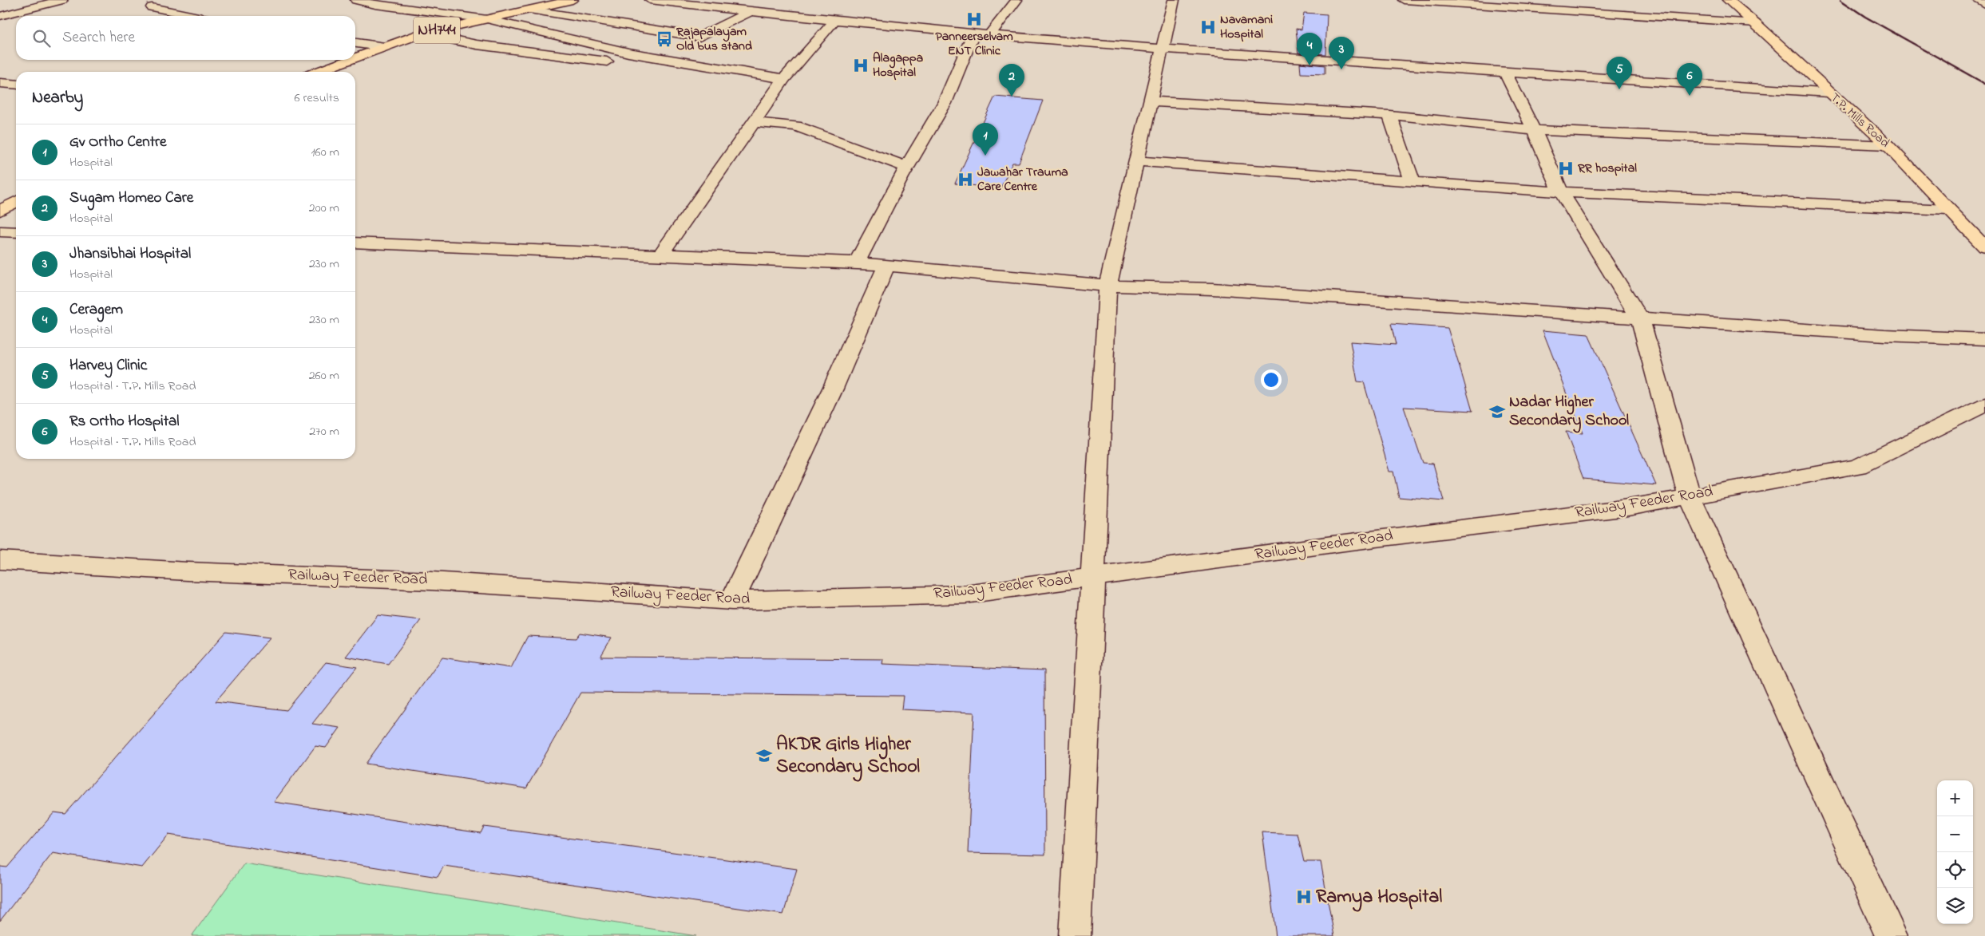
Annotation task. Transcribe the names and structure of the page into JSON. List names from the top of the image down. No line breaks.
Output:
{"streets":{"main road":["NH744","T.P. Mills Road"],"street":["Railway Feeder Road"]},"places":{"hospital":["Panneerselvam ENT Clinic","Navamani Hospital","Alagappa Hospital","RR hospital","Jawahar Trauma Care Centre","Ramya Hospital"],"bus stop":["Rajapalayam Old bus stand"],"school or university":["Nadar Higher Secondary School","AKDR Girls Higher Secondary School"]},"page":{"search":"Search here","pins":["4","3","5","6","2","1"],"heading":["Nearby","6 results"],"list":[{"mark":"1","name":"Gv Ortho Centre","note":"Hospital","value":"160 m"},{"mark":"2","name":"Sugam Homeo Care","note":"Hospital","value":"200 m"},{"mark":"3","name":"Jhansibhai Hospital","note":"Hospital","value":"230 m"},{"mark":"4","name":"Ceragem","note":"Hospital","value":"230 m"},{"mark":"5","name":"Harvey Clinic","note":"Hospital · T.P. Mills Road","value":"260 m"},{"mark":"6","name":"Rs Ortho Hospital","note":"Hospital · T.P. Mills Road","value":"270 m"}],"map_buttons":["+","−"]}}
